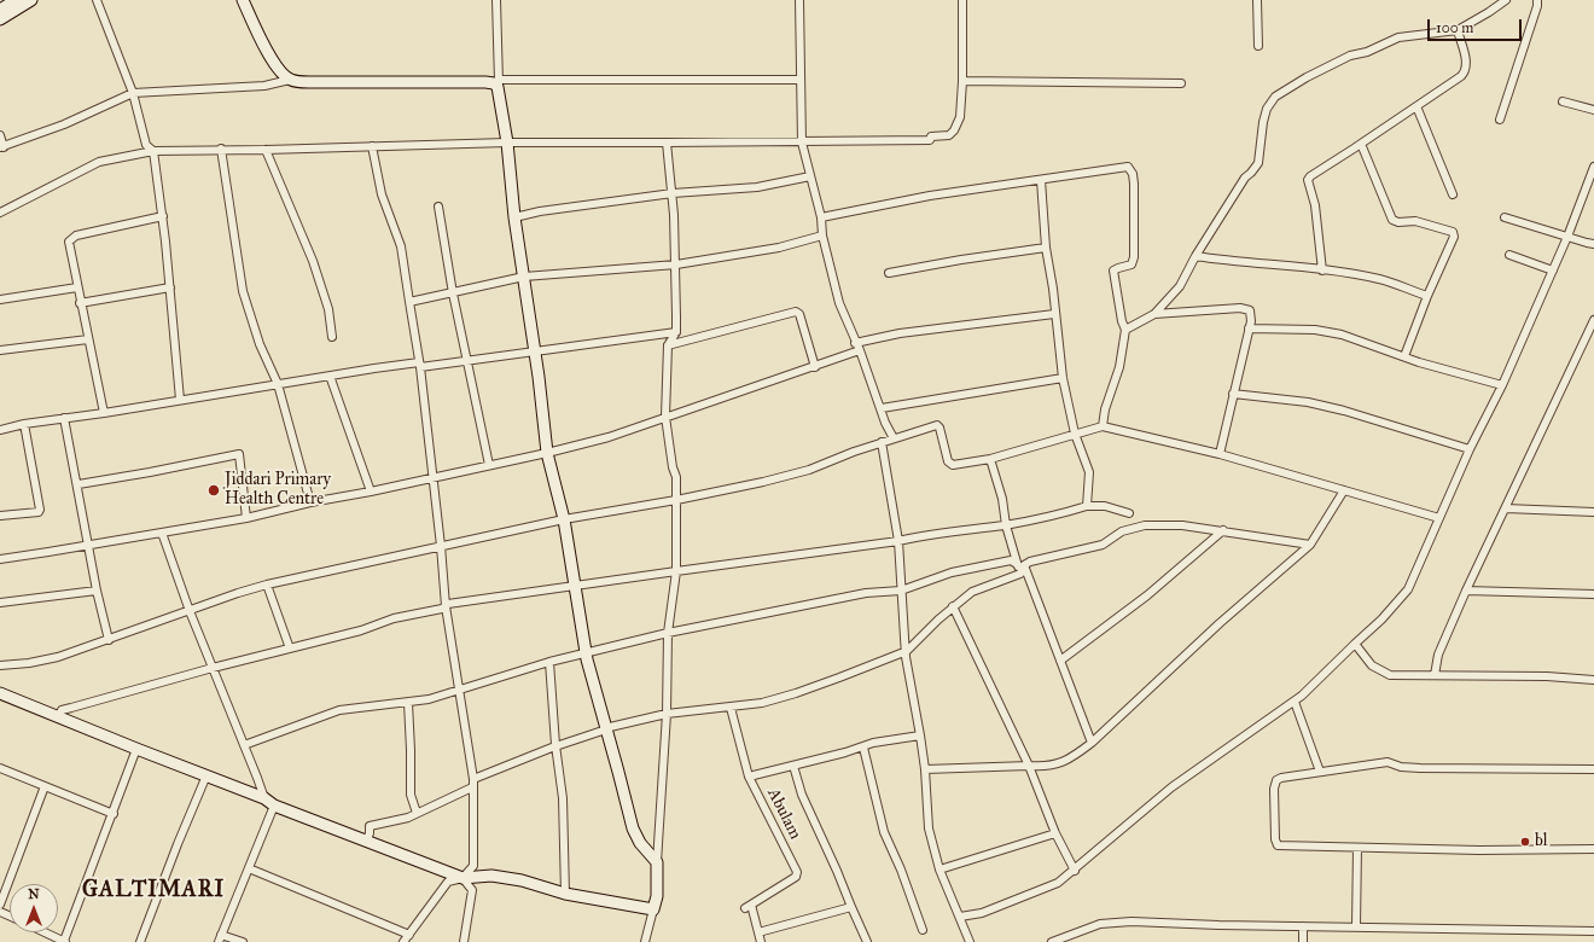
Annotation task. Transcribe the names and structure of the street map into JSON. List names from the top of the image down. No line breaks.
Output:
{"streets":{"street":["Abulam"]},"districts":["GALTIMARI"],"places":["Jiddari Primary Health Centre","bl"],"scale_bar":"100 m","north":"top"}
